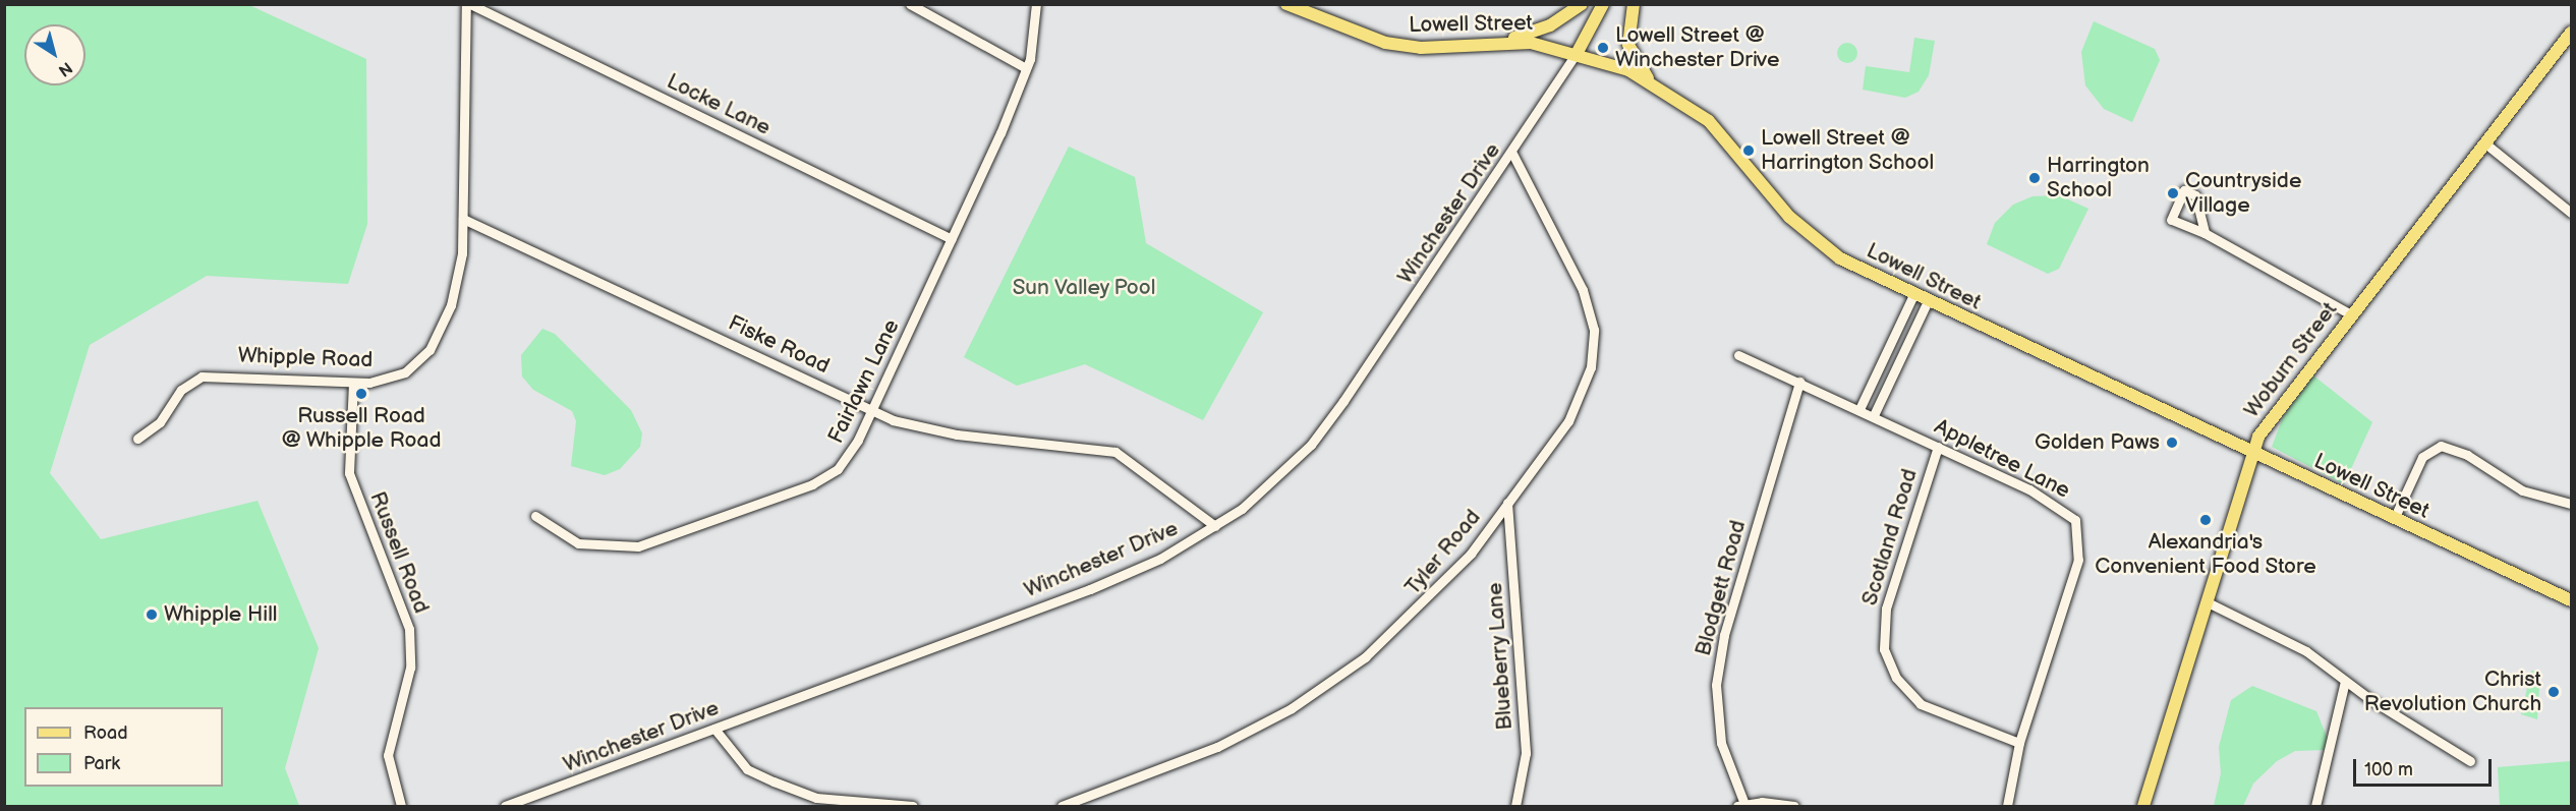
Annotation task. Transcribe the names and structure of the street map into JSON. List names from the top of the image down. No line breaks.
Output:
{"streets":{"main road":["Lowell Street","Woburn Street"],"street":["Locke Lane","Winchester Drive","Fiske Road","Whipple Road","Fairlawn Lane","Appletree Lane","Scotland Road","Russell Road","Tyler Road","Blodgett Road","Blueberry Lane"]},"crossings":[["Lowell Street","Winchester Drive"],["Lowell Street","Woburn Street"],["Locke Lane","Whipple Road"],["Locke Lane","Fairlawn Lane"],["Winchester Drive","Fiske Road"],["Winchester Drive","Tyler Road"],["Fiske Road","Whipple Road"],["Fiske Road","Fairlawn Lane"],["Whipple Road","Russell Road"],["Appletree Lane","Scotland Road"],["Appletree Lane","Blodgett Road"],["Tyler Road","Blueberry Lane"]],"parks":["Sun Valley Pool"],"places":["Lowell Street @ Winchester Drive","Lowell Street @ Harrington School","Harrington School","Countryside Village","Russell Road @ Whipple Road","Golden Paws","Alexandria's Convenient Food Store","Whipple Hill","Christ Revolution Church"],"legend":["Road","Park"],"scale_bar":"100 m","north":"bottom right"}
